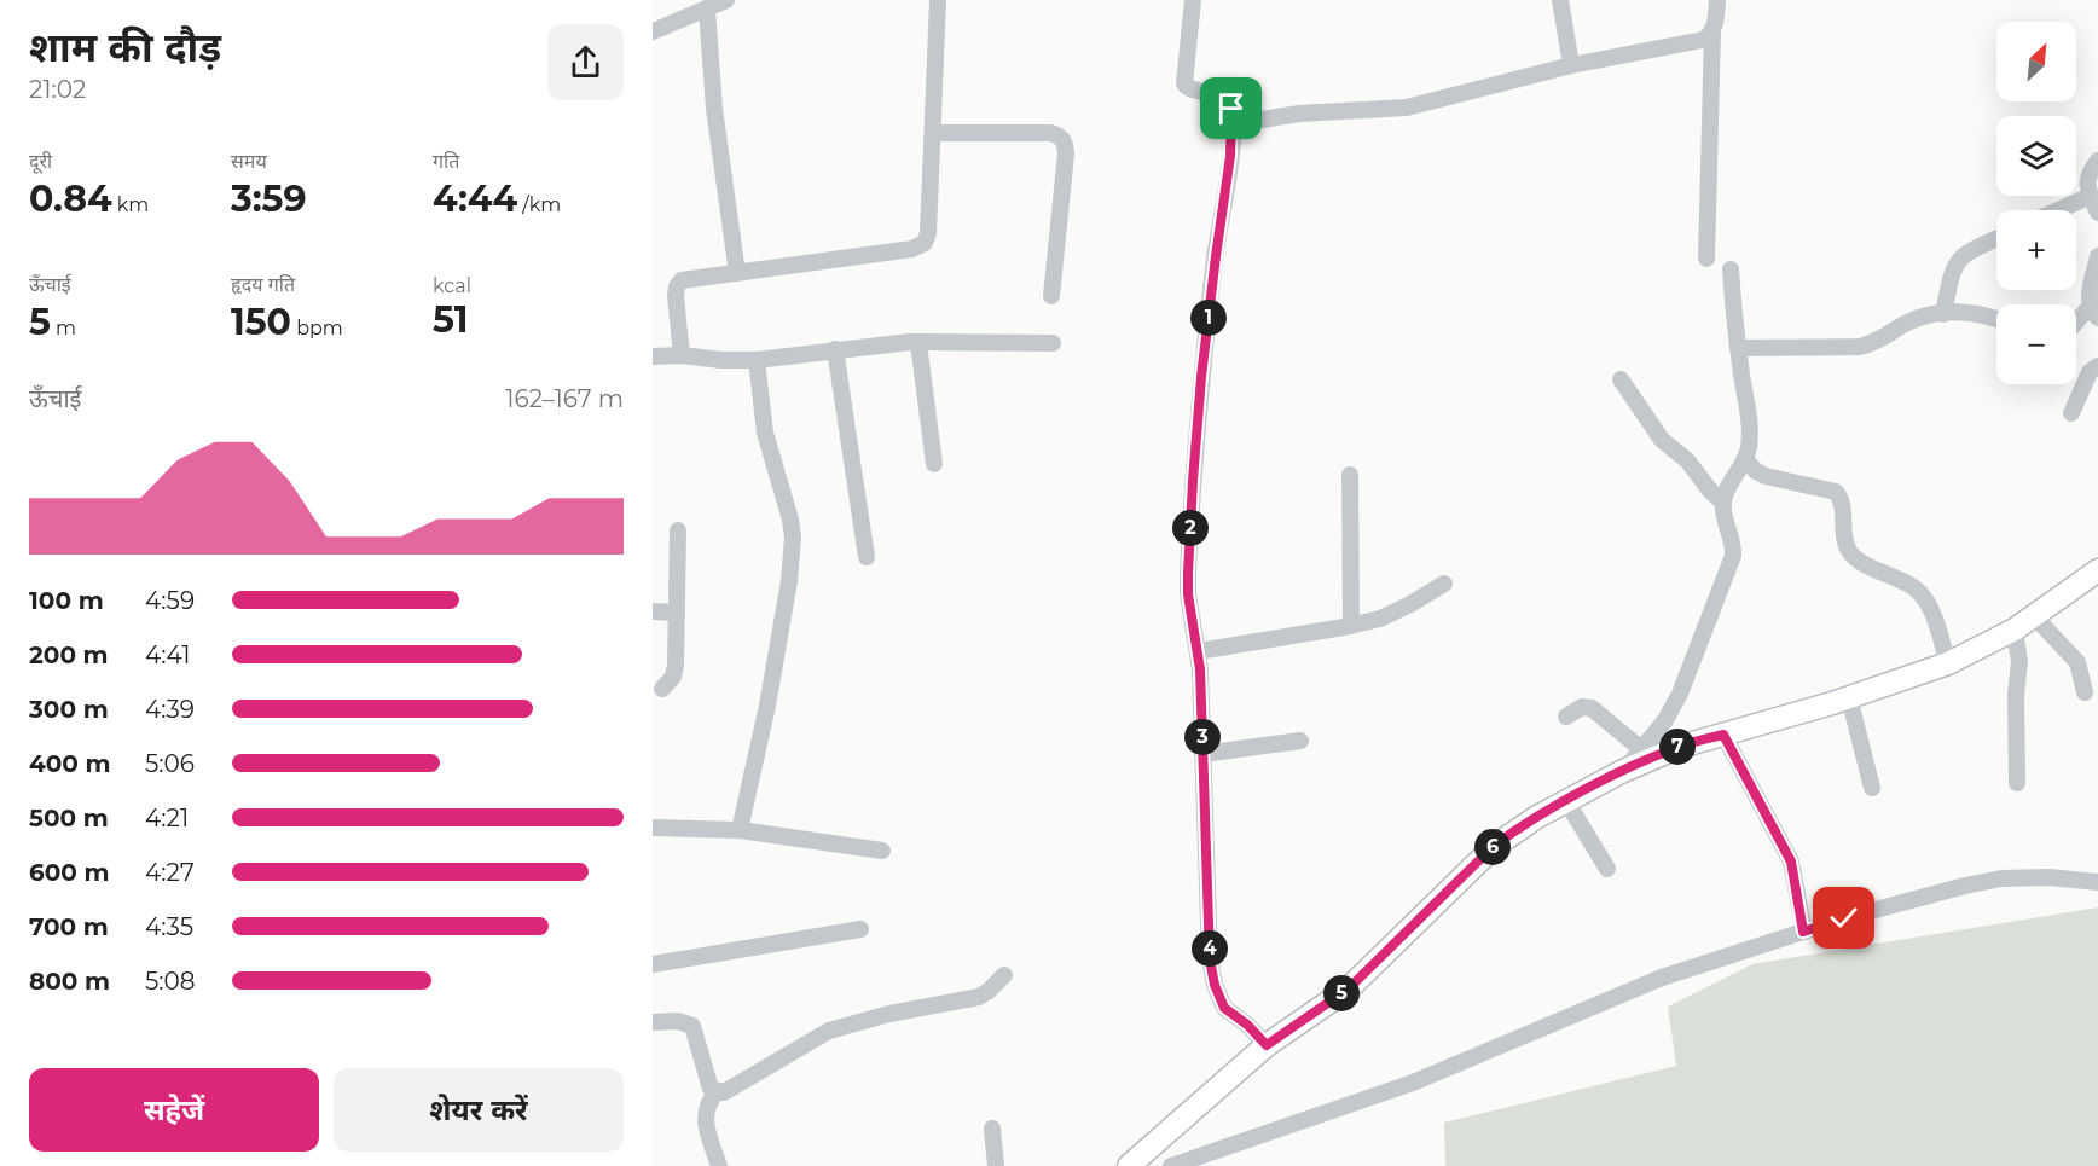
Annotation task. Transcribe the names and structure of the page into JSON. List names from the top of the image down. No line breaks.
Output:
{"north":"top right","page":{"heading":["शाम की दौड़","21:02"],"map_buttons":["+","−"],"stats":[["दूरी","0.84 km"],["समय","3:59"],["गति","4:44 /km"],["ऊँचाई","5 m"],["हृदय गति","150 bpm"],["kcal","51"]],"pins":["1","2","3","7","6","4","5"],"chart":["ऊँचाई","162–167 m"],"list":[{"name":"100 m","note":"4:59"},{"name":"200 m","note":"4:41"},{"name":"300 m","note":"4:39"},{"name":"400 m","note":"5:06"},{"name":"500 m","note":"4:21"},{"name":"600 m","note":"4:27"},{"name":"700 m","note":"4:35"},{"name":"800 m","note":"5:08"}],"buttons":["सहेजें","शेयर करें"]}}
